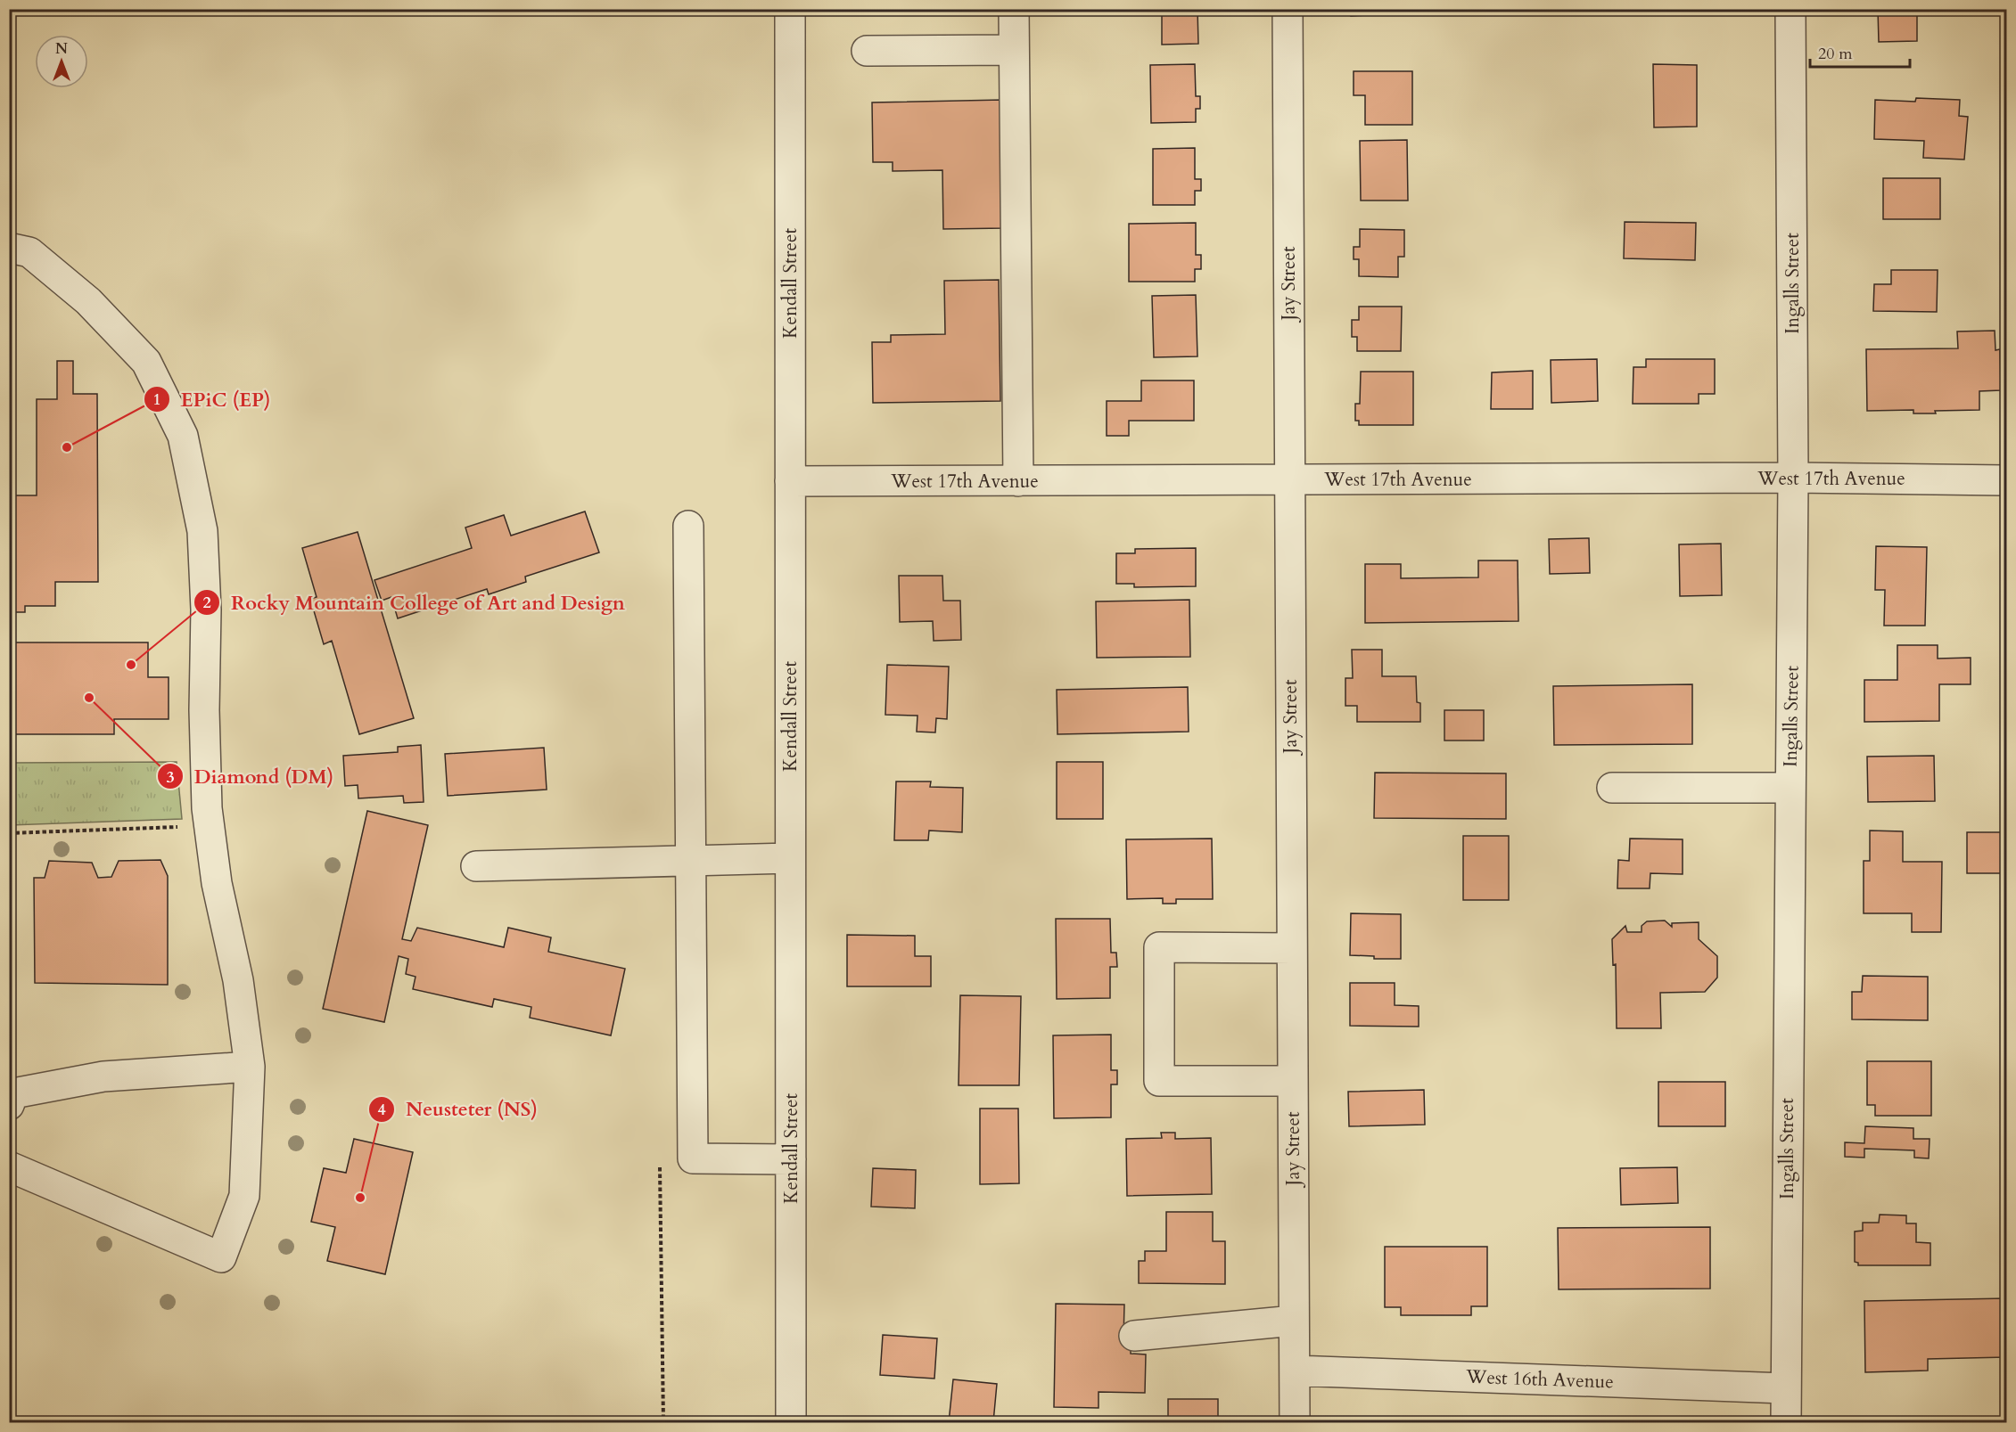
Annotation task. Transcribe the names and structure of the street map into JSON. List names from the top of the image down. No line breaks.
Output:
{"streets":{"street":["Kendall Street","Jay Street","Ingalls Street","West 17th Avenue","West 16th Avenue"]},"crossings":[["Kendall Street","West 17th Avenue"],["Jay Street","West 17th Avenue"],["Jay Street","West 16th Avenue"],["Ingalls Street","West 17th Avenue"],["Ingalls Street","West 16th Avenue"]],"places":["EPiC (EP)","Rocky Mountain College of Art and Design","Diamond (DM)","Neusteter (NS)"],"scale_bar":"20 m","north":"top"}
